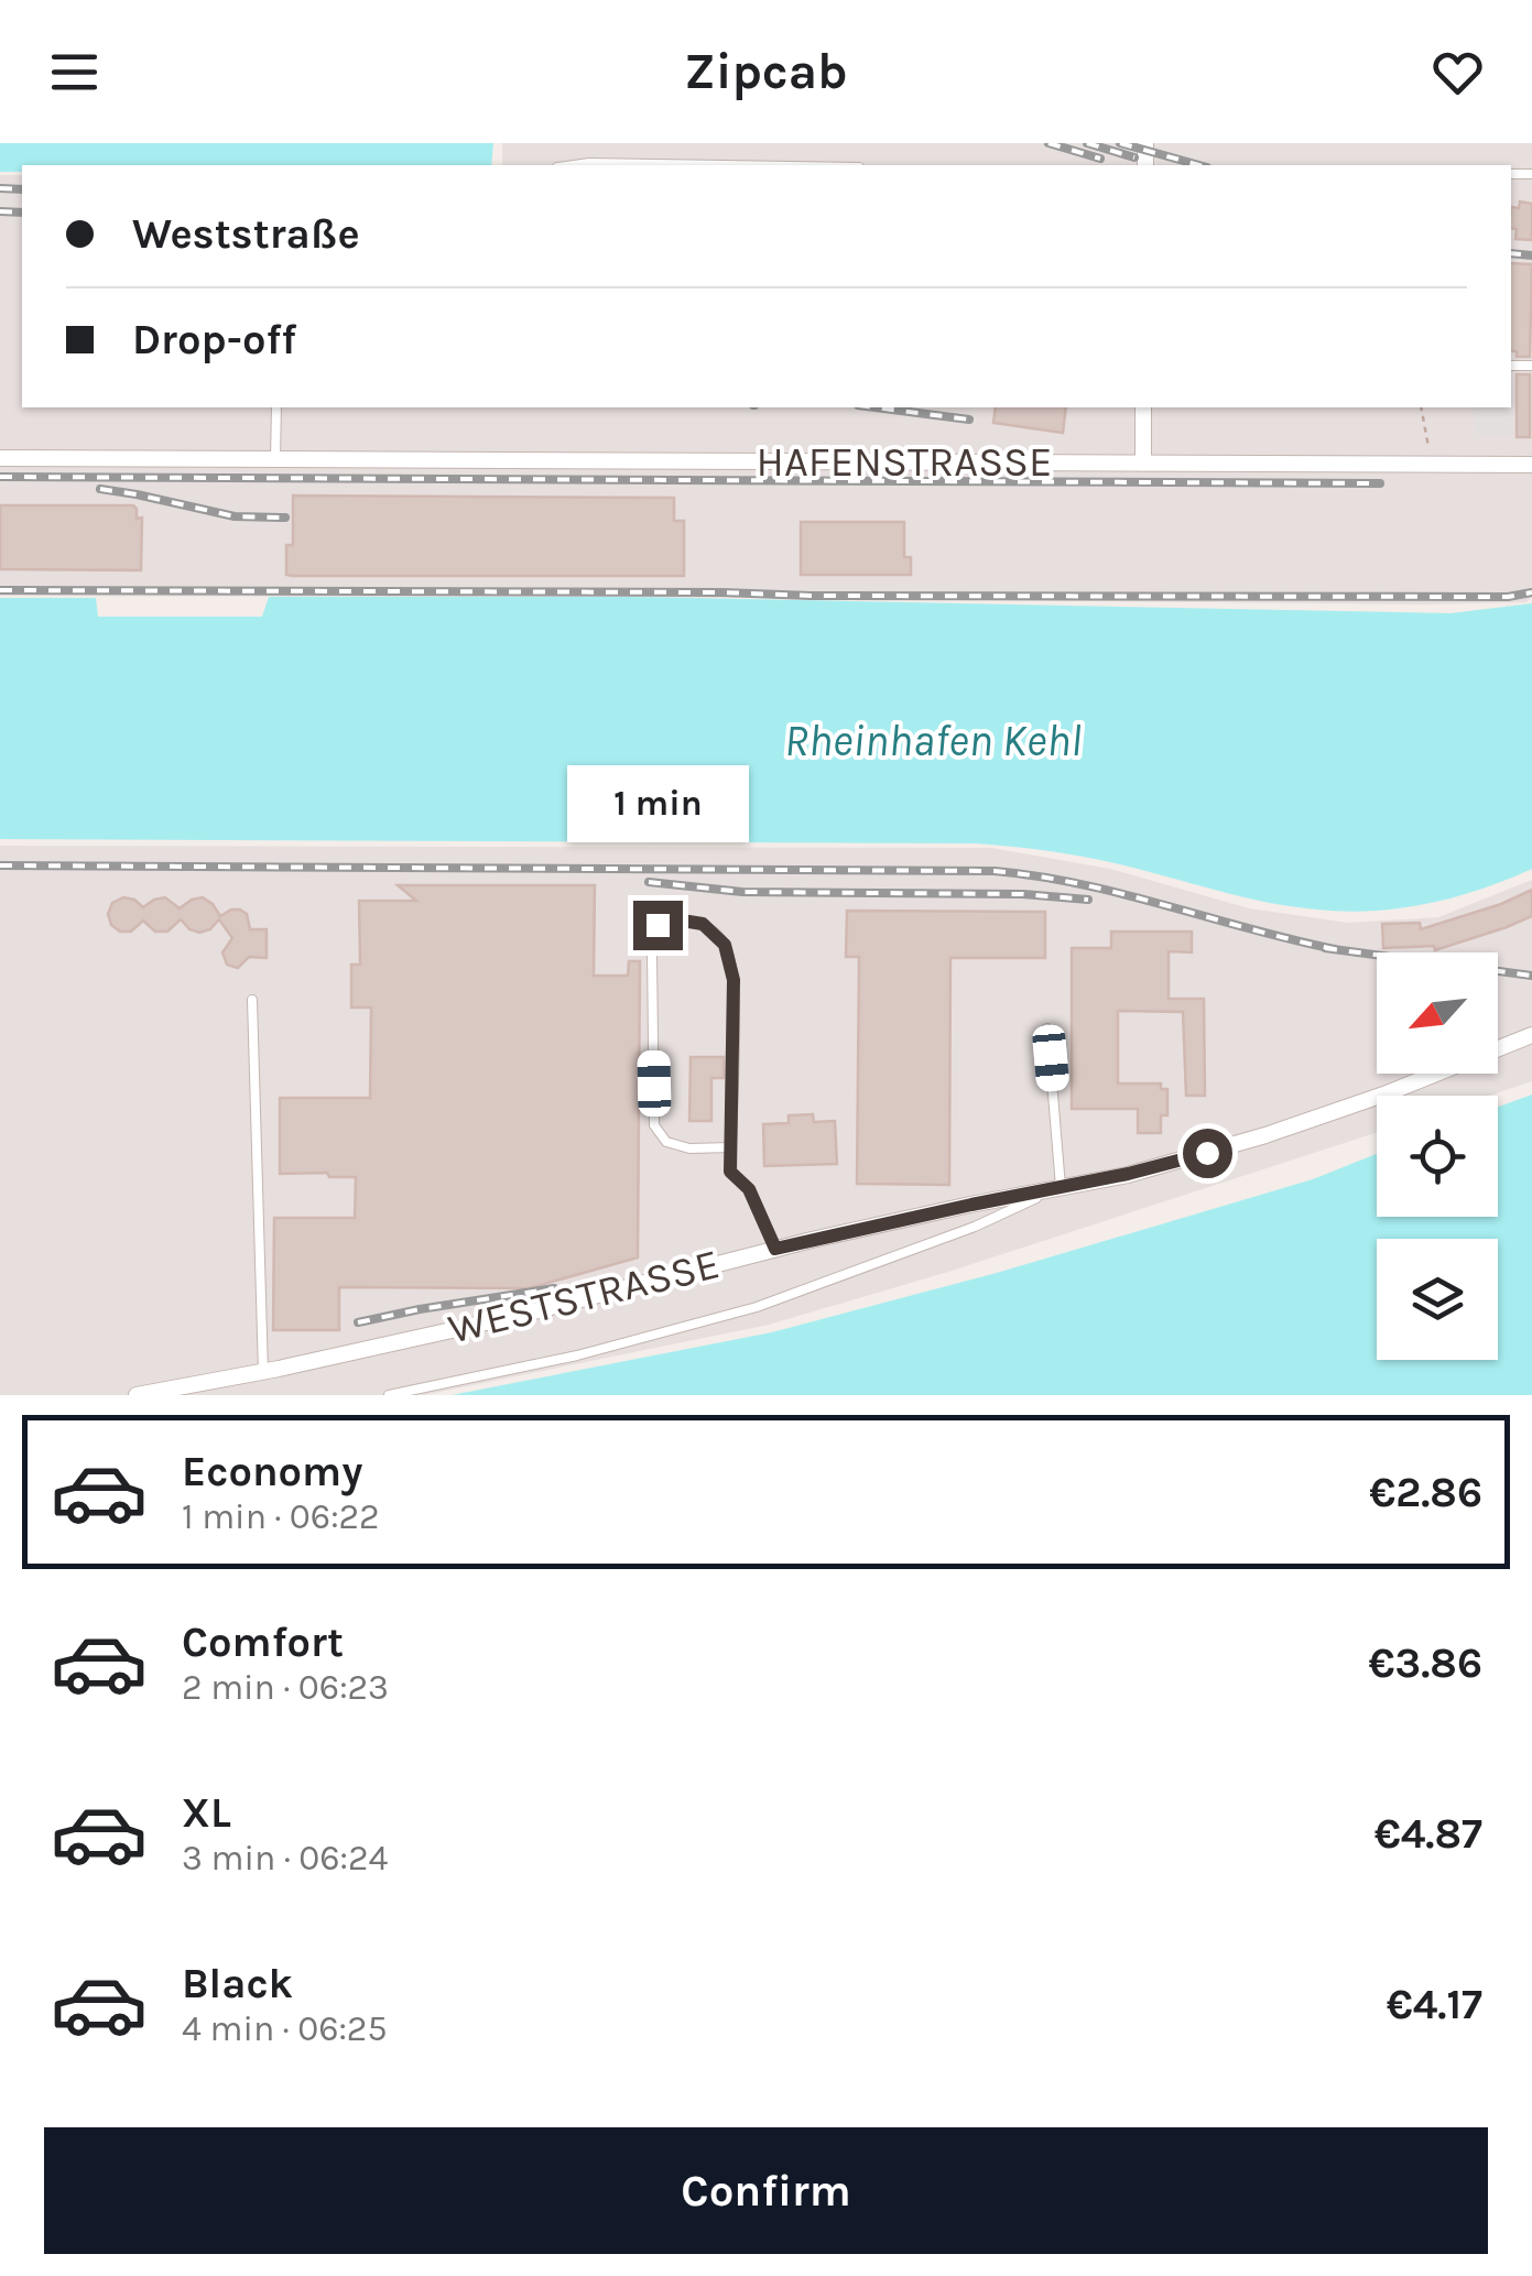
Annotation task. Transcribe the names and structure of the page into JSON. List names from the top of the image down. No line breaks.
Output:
{"streets":{"street":["HAFENSTRASSE","WESTSTRASSE"]},"water":["Rheinhafen Kehl"],"north":"bottom left","page":{"header":"Zipcab","banner":["Weststraße","Drop-off"],"bubble":"1 min","list":[{"name":"Economy","note":"1 min · 06:22","value":"€2.86"},{"name":"Comfort","note":"2 min · 06:23","value":"€3.86"},{"name":"XL","note":"3 min · 06:24","value":"€4.87"},{"name":"Black","note":"4 min · 06:25","value":"€4.17"}],"buttons":"Confirm"}}
